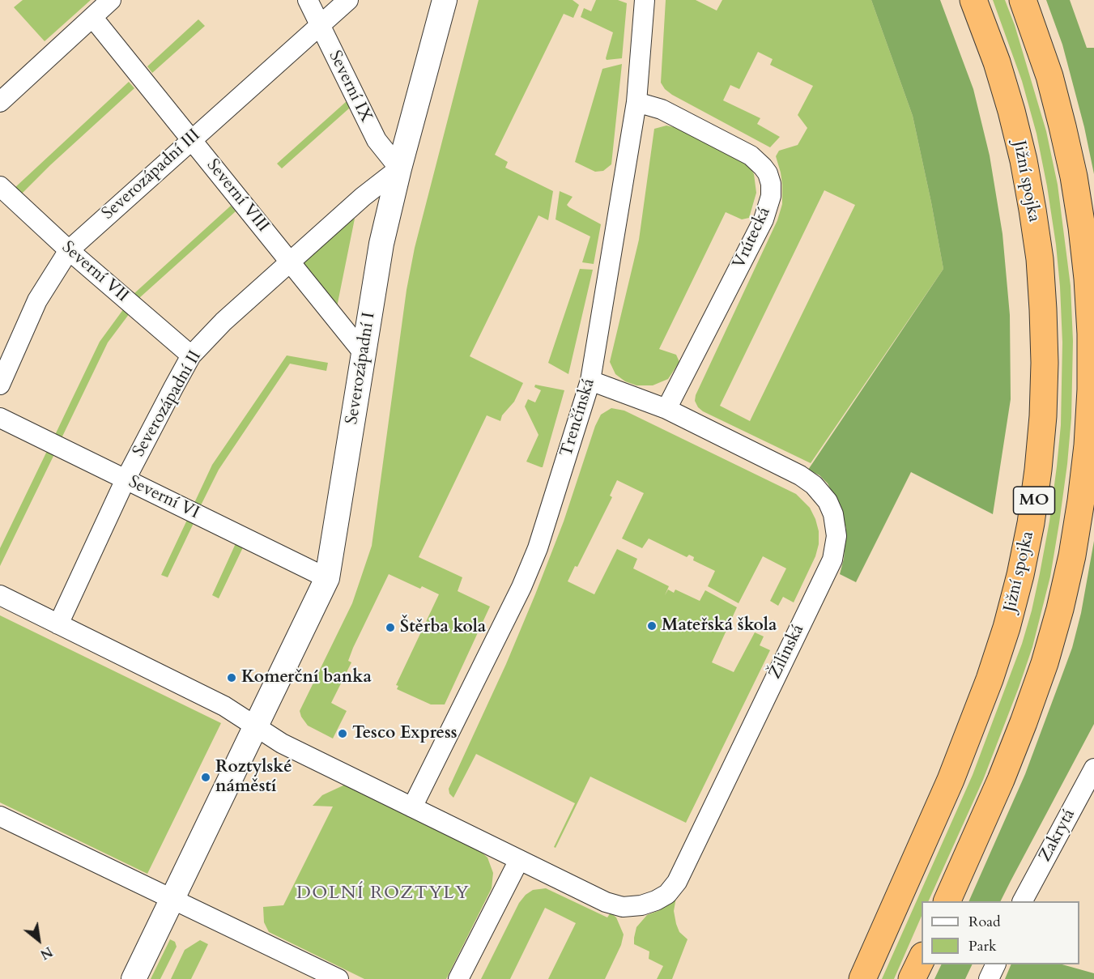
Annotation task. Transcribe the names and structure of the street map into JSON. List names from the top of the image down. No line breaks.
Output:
{"streets":{"highway":["Jižní spojka","MO"],"street":["Severní IX","Severozápadní III","Severní VIII","Vrútecká","Severní VII","Severozápadní I","Severozápadní II","Trenčínská","Severní VI","Žilinská","Zakrytá"]},"crossings":[["Severní IX","Severozápadní III"],["Severní IX","Severozápadní I"],["Severní IX","Severozápadní II"],["Severozápadní III","Severní VIII"],["Severozápadní III","Severní VII"],["Severní VIII","Severozápadní I"],["Severní VIII","Severozápadní II"],["Vrútecká","Trenčínská"],["Vrútecká","Žilinská"],["Severní VII","Severozápadní II"],["Severozápadní I","Severozápadní II"],["Severozápadní I","Severní VI"],["Severozápadní II","Severní VI"],["Trenčínská","Žilinská"]],"districts":["DOLNÍ ROZTYLY"],"places":["Mateřská škola","Štěrba kola","Komerční banka","Tesco Express","Roztylské náměstí"],"legend":["Road","Park"],"north":"bottom right"}
